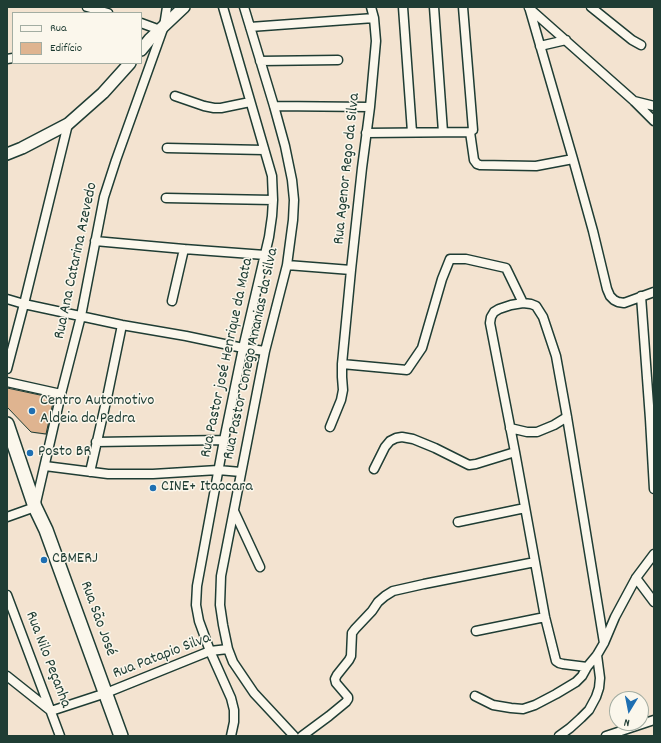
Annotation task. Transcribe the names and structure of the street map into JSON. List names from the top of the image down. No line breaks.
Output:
{"streets":{"main road":["Rua São José"],"street":["Rua Agenor Rego da Silva","Rua Ana Catarina Azevedo","Rua Pastor Conego Ananias da Silva","Rua Pastor josé Henrique da Mata","Rua Patapio Silva","Rua Nilo Peçanha"]},"crossings":[["Rua Agenor Rego da Silva","Rua Pastor Conego Ananias da Silva"],["Rua Ana Catarina Azevedo","Rua São José"],["Rua Pastor Conego Ananias da Silva","Rua Patapio Silva"],["Rua Pastor josé Henrique da Mata","Rua Patapio Silva"],["Rua São José","Rua Patapio Silva"],["Rua Patapio Silva","Rua Nilo Peçanha"]],"places":["Centro Automotivo Aldeia da Pedra","Posto BR","CINE+ Itaocara","CBMERJ"],"legend":["Rua","Edifício"],"north":"bottom"}
